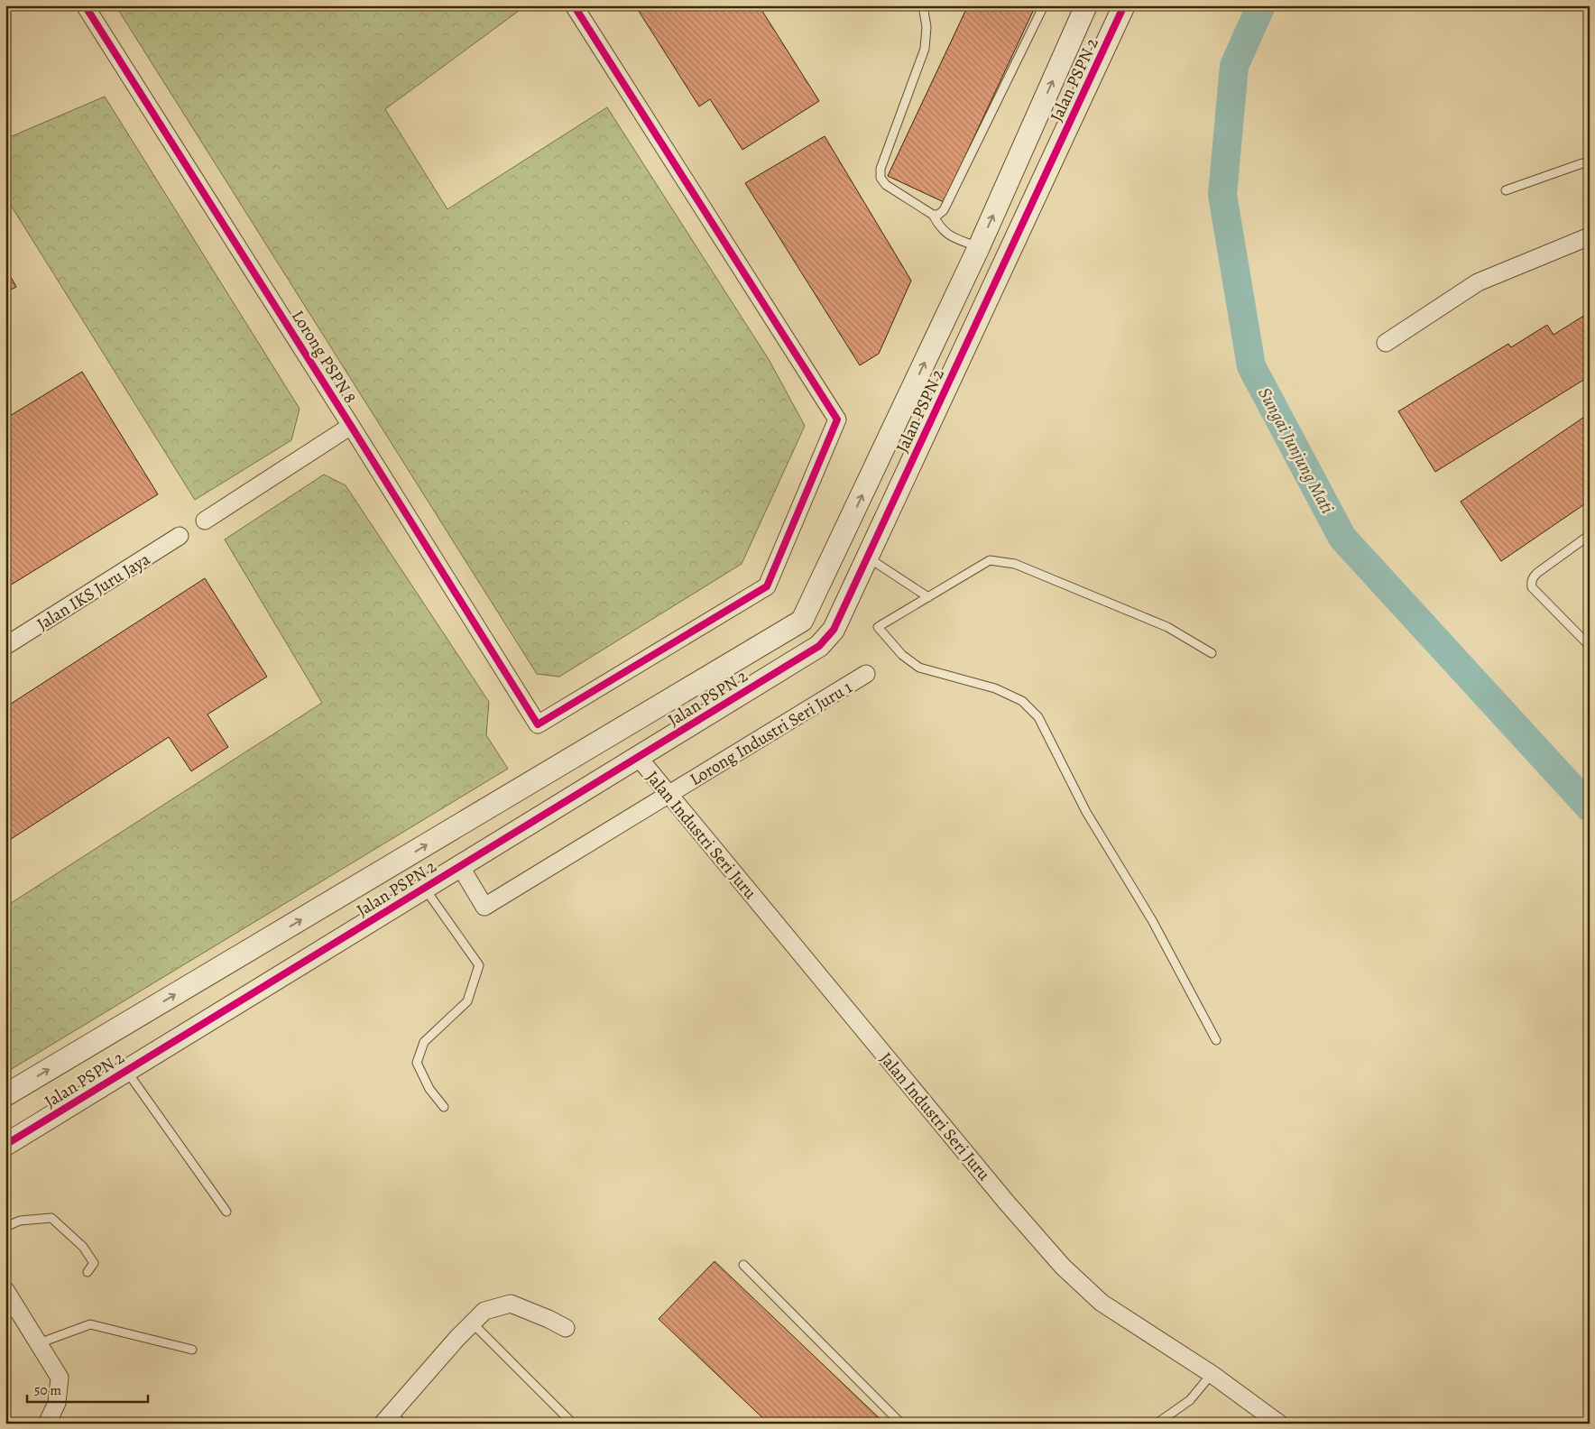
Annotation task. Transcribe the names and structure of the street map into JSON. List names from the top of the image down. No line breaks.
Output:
{"streets":{"street":["Jalan PSPN 2","Lorong PSPN 8","Jalan IKS Juru Jaya","Lorong Industri Seri Juru 1","Jalan Industri Seri Juru"]},"crossings":[["Jalan PSPN 2","Lorong Industri Seri Juru 1"],["Jalan PSPN 2","Jalan Industri Seri Juru"],["Lorong Industri Seri Juru 1","Jalan Industri Seri Juru"]],"water":["Sungai Junjung Mati"],"scale_bar":"50 m"}
